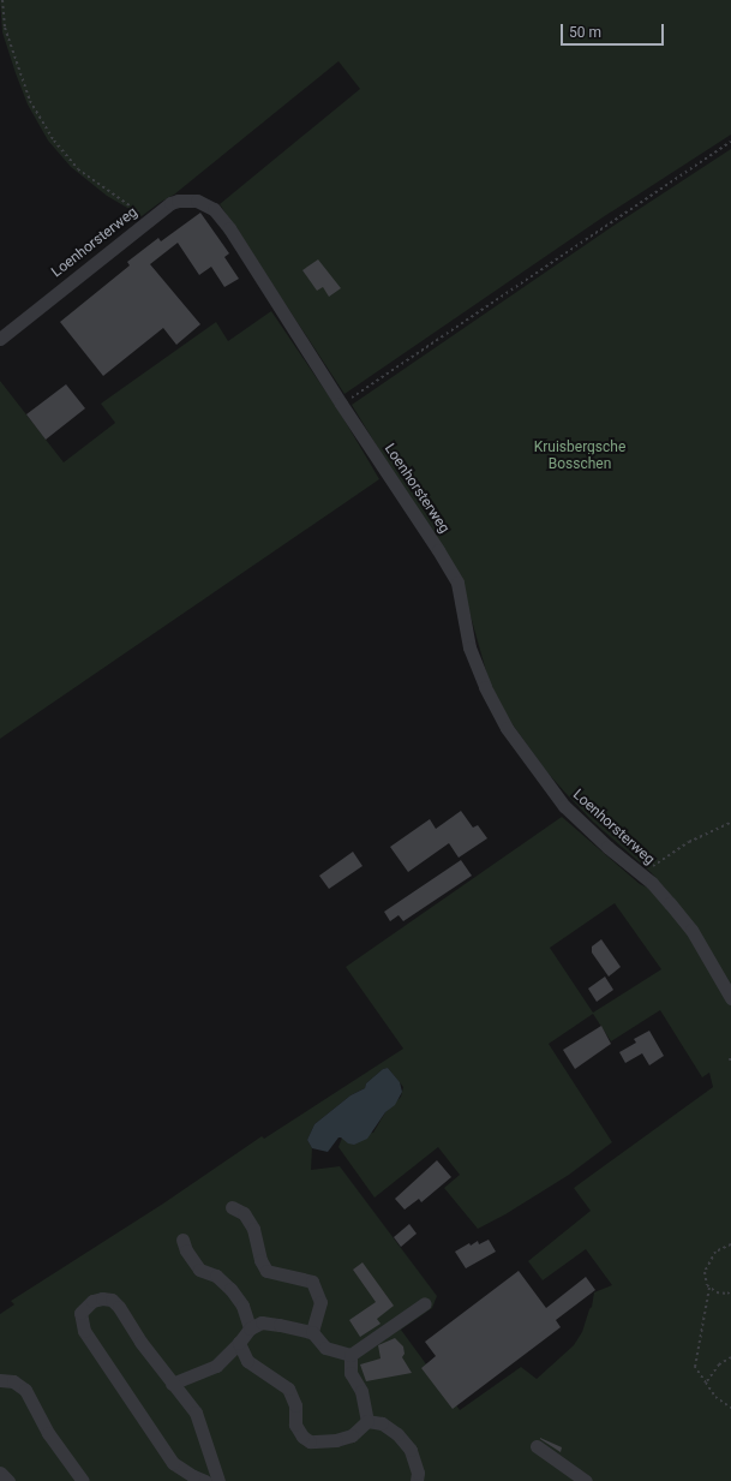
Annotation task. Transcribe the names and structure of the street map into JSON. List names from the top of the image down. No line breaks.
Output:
{"streets":{"street":["Loenhorsterweg"]},"parks":["Kruisbergsche Bosschen"],"scale_bar":"50 m"}
